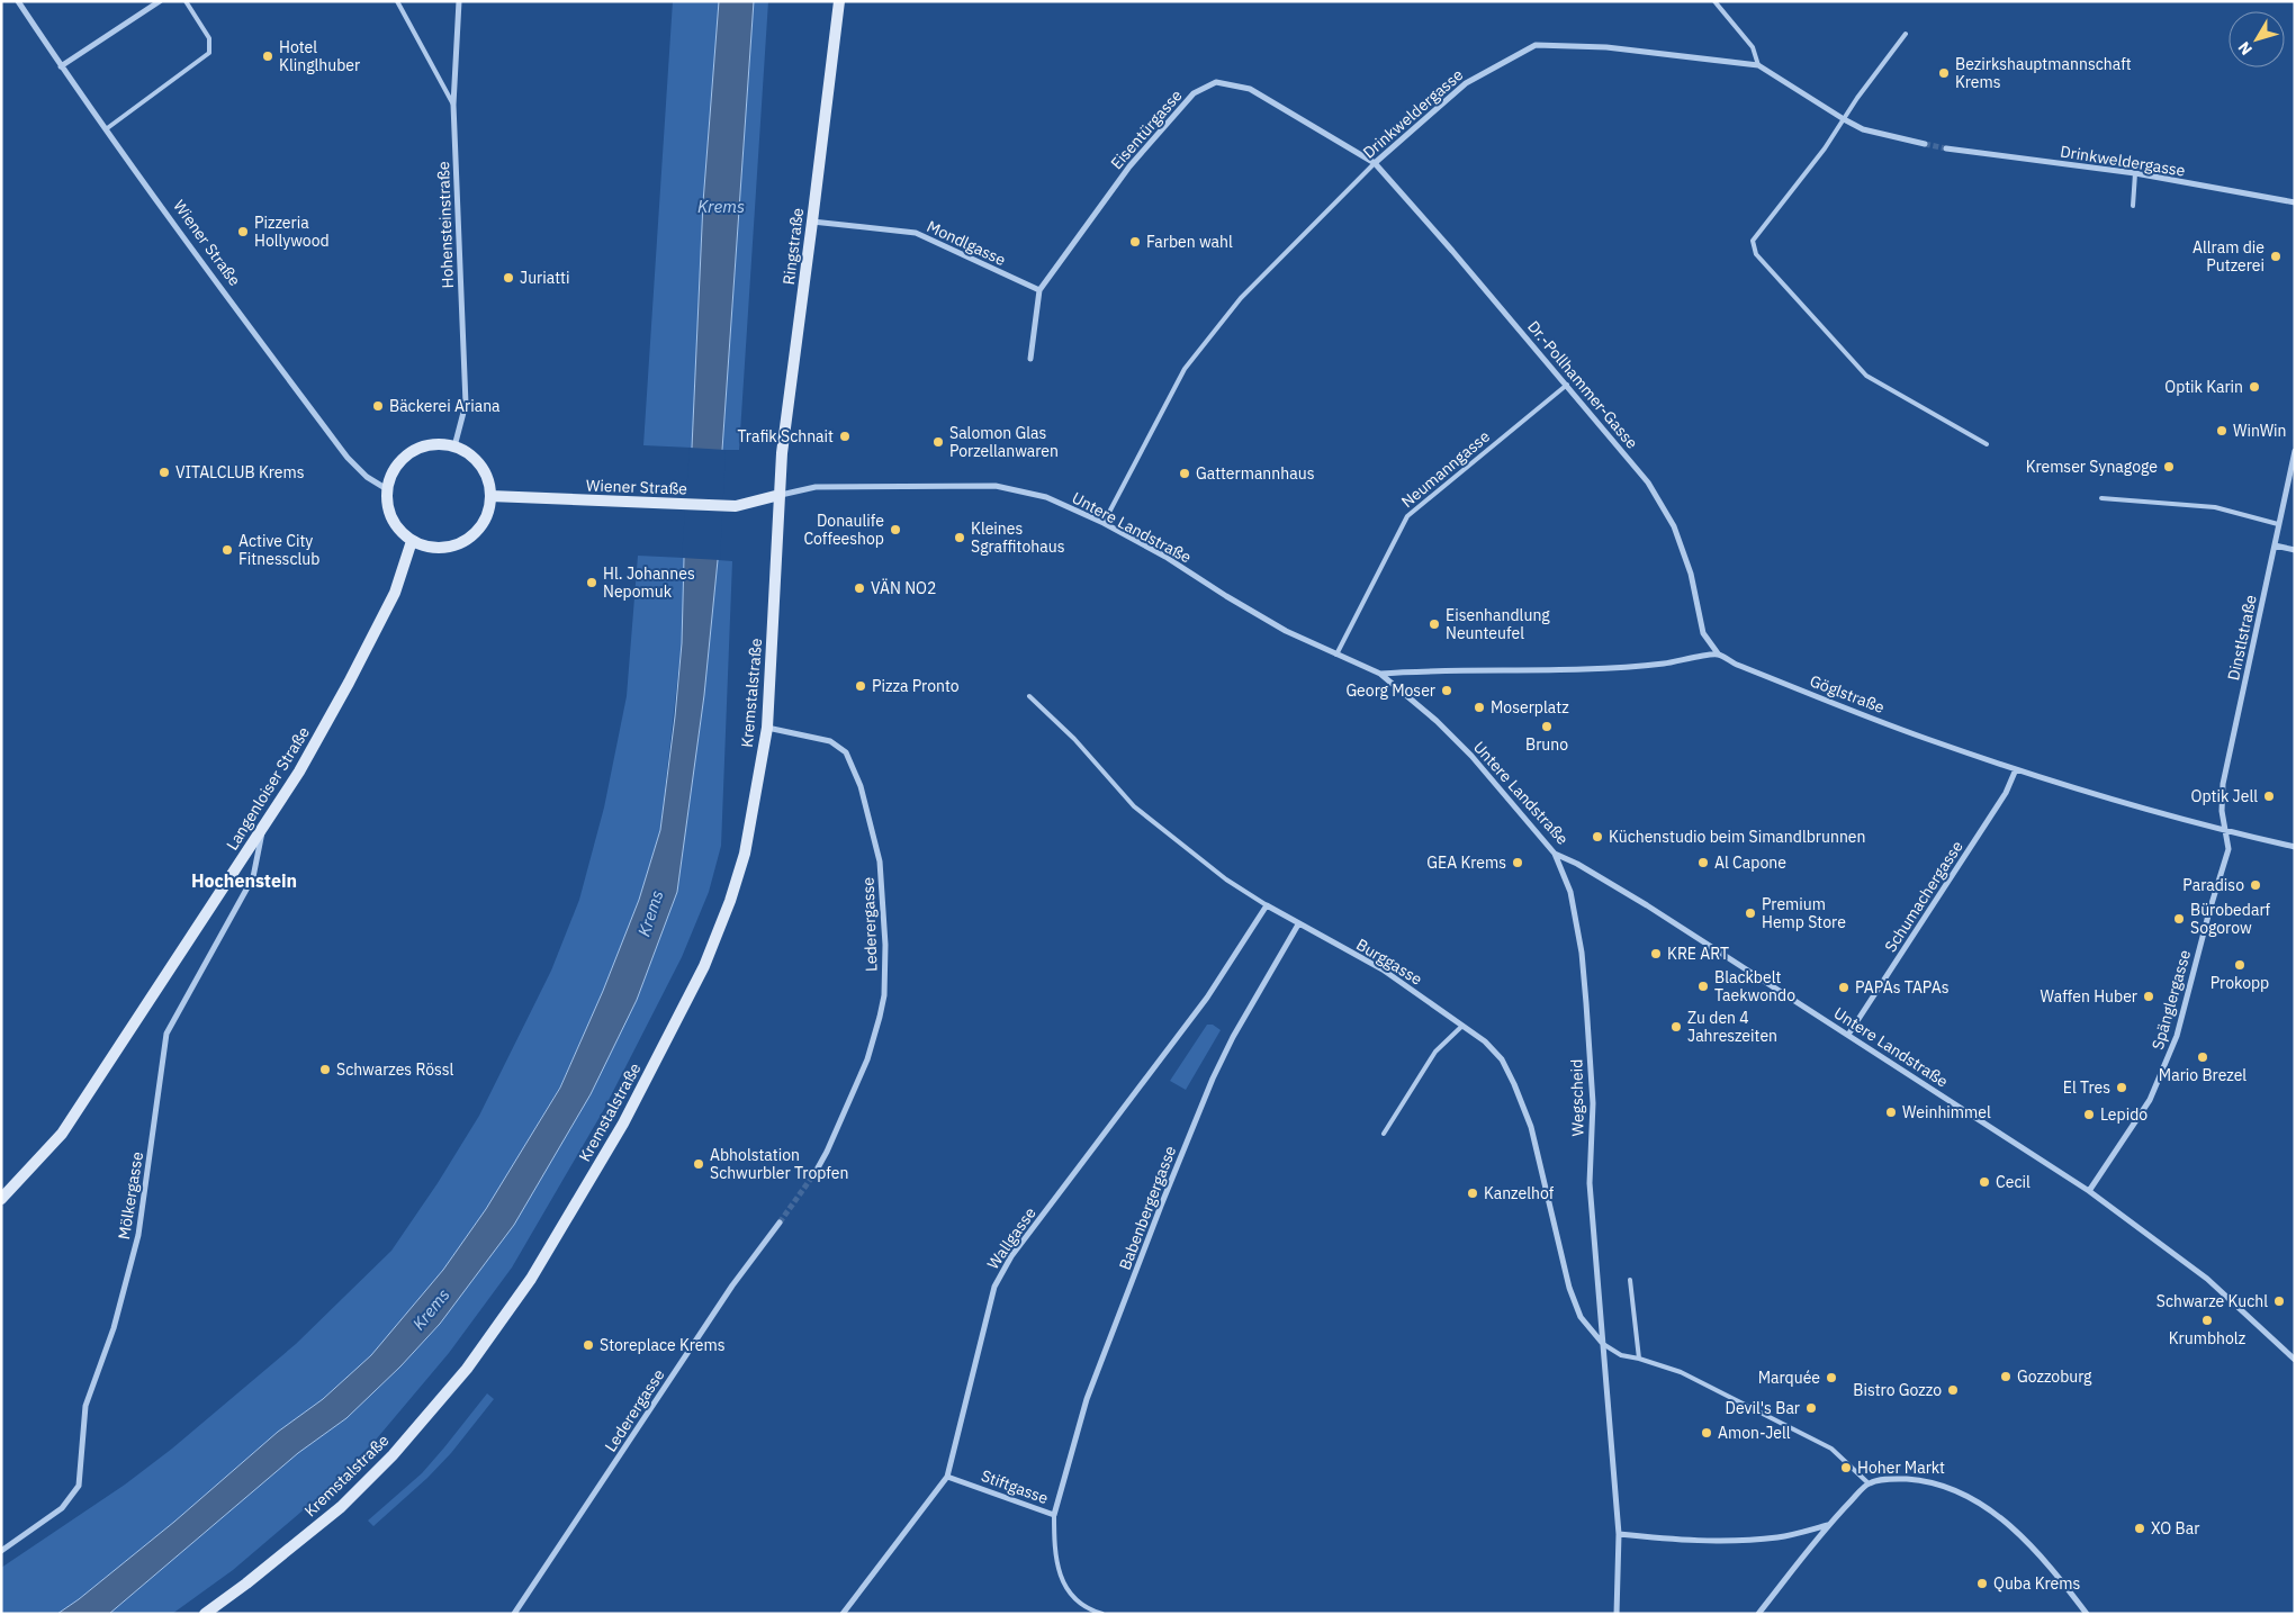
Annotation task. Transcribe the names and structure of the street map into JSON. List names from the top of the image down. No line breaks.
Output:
{"streets":{"main road":["Wiener Straße","Ringstraße","Kremstalstraße","Langenloiser Straße"],"street":["Drinkweldergasse","Eisentürgasse","Hohensteinstraße","Mondlgasse","Dr.-Pollhammer-Gasse","Untere Landstraße","Dinstlstraße","Göglstraße","Schumachergasse","Lederergasse","Burggasse","Spänglergasse","Wegscheid","Mölkergasse","Babenbergergasse","Wallgasse","Stiftgasse"],"lane":["Neumanngasse"]},"crossings":[["Drinkweldergasse","Eisentürgasse"],["Drinkweldergasse","Dr.-Pollhammer-Gasse"],["Drinkweldergasse","Untere Landstraße"],["Eisentürgasse","Mondlgasse"],["Eisentürgasse","Dr.-Pollhammer-Gasse"],["Hohensteinstraße","Wiener Straße"],["Hohensteinstraße","Langenloiser Straße"],["Wiener Straße","Ringstraße"],["Wiener Straße","Untere Landstraße"],["Wiener Straße","Kremstalstraße"],["Wiener Straße","Langenloiser Straße"],["Mondlgasse","Ringstraße"],["Ringstraße","Untere Landstraße"],["Ringstraße","Kremstalstraße"],["Dr.-Pollhammer-Gasse","Neumanngasse"],["Dr.-Pollhammer-Gasse","Göglstraße"],["Neumanngasse","Untere Landstraße"],["Untere Landstraße","Kremstalstraße"],["Untere Landstraße","Schumachergasse"],["Untere Landstraße","Spänglergasse"],["Untere Landstraße","Wegscheid"],["Dinstlstraße","Göglstraße"],["Dinstlstraße","Spänglergasse"],["Kremstalstraße","Lederergasse"],["Göglstraße","Schumachergasse"],["Göglstraße","Spänglergasse"],["Langenloiser Straße","Mölkergasse"],["Burggasse","Wegscheid"],["Burggasse","Babenbergergasse"],["Burggasse","Wallgasse"],["Babenbergergasse","Stiftgasse"],["Wallgasse","Stiftgasse"]],"districts":["Hochenstein"],"water":["Krems"],"places":["Hotel Klinglhuber","Bezirkshauptmannschaft Krems","Pizzeria Hollywood","Farben wahl","Allram die Putzerei","Juriatti","Optik Karin","Bäckerei Ariana","WinWin","Trafik Schnait","Salomon Glas Porzellanwaren","Kremser Synagoge","VITALCLUB Krems","Gattermannhaus","Donaulife Coffeeshop","Kleines Sgraffitohaus","Active City Fitnessclub","Hl. Johannes Nepomuk","VÄN NO2","Eisenhandlung Neunteufel","Pizza Pronto","Georg Moser","Moserplatz","Bruno","Optik Jell","Küchenstudio beim Simandlbrunnen","GEA Krems","Al Capone","Paradiso","Premium Hemp Store","Bürobedarf Sogorow","KRE ART","Prokopp","Blackbelt Taekwondo","PAPAs TAPAs","Waffen Huber","Zu den 4 Jahreszeiten","Mario Brezel","Schwarzes Rössl","El Tres","Weinhimmel","Lepido","Abholstation Schwurbler Tropfen","Cecil","Kanzelhof","Schwarze Kuchl","Krumbholz","Storeplace Krems","Gozzoburg","Marquée","Bistro Gozzo","Devil's Bar","Amon-Jell","Hoher Markt","XO Bar","Quba Krems"],"north":"bottom left"}
